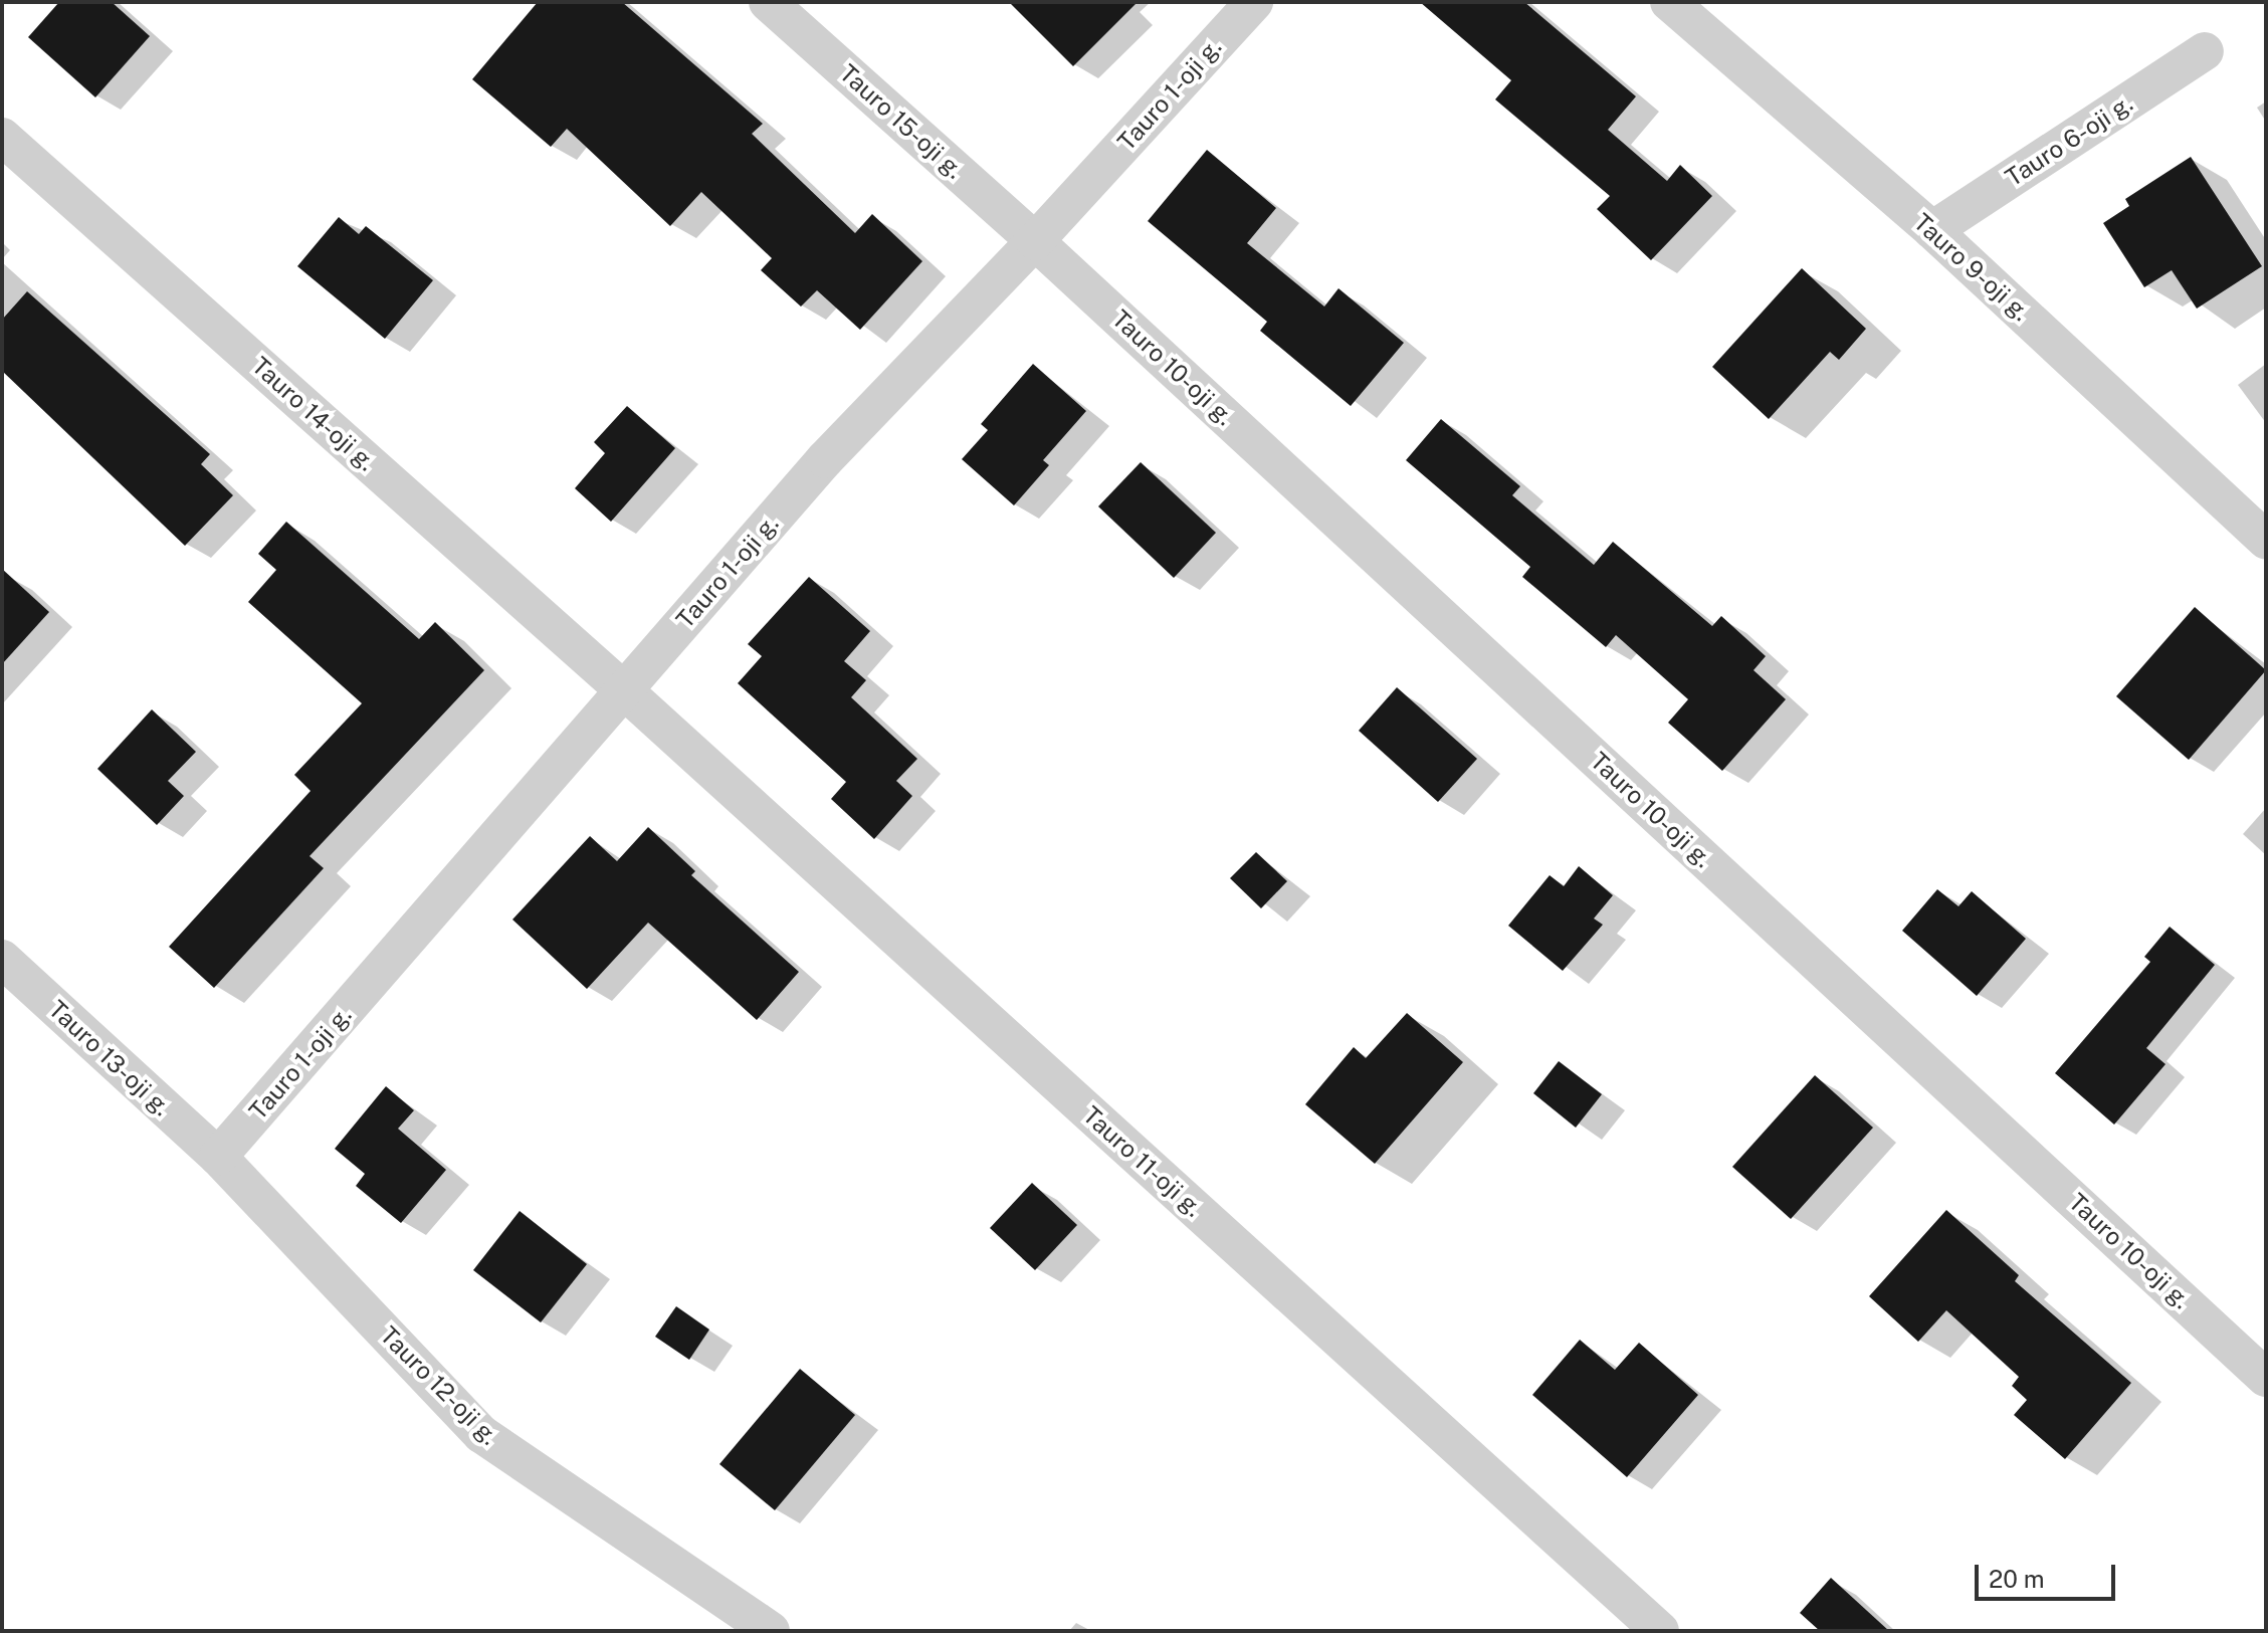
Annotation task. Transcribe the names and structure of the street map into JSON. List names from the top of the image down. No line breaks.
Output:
{"streets":{"street":["Tauro 1-oji g.","Tauro 15-oji g.","Tauro 6-oji g.","Tauro 9-oji g.","Tauro 10-oji g.","Tauro 14-oji g.","Tauro 13-oji g.","Tauro 11-oji g.","Tauro 12-oji g."]},"crossings":[["Tauro 1-oji g.","Tauro 15-oji g."],["Tauro 1-oji g.","Tauro 10-oji g."],["Tauro 1-oji g.","Tauro 14-oji g."],["Tauro 1-oji g.","Tauro 13-oji g."],["Tauro 1-oji g.","Tauro 11-oji g."],["Tauro 1-oji g.","Tauro 12-oji g."],["Tauro 15-oji g.","Tauro 10-oji g."],["Tauro 6-oji g.","Tauro 9-oji g."],["Tauro 14-oji g.","Tauro 11-oji g."],["Tauro 13-oji g.","Tauro 12-oji g."]],"scale_bar":"20 m"}
